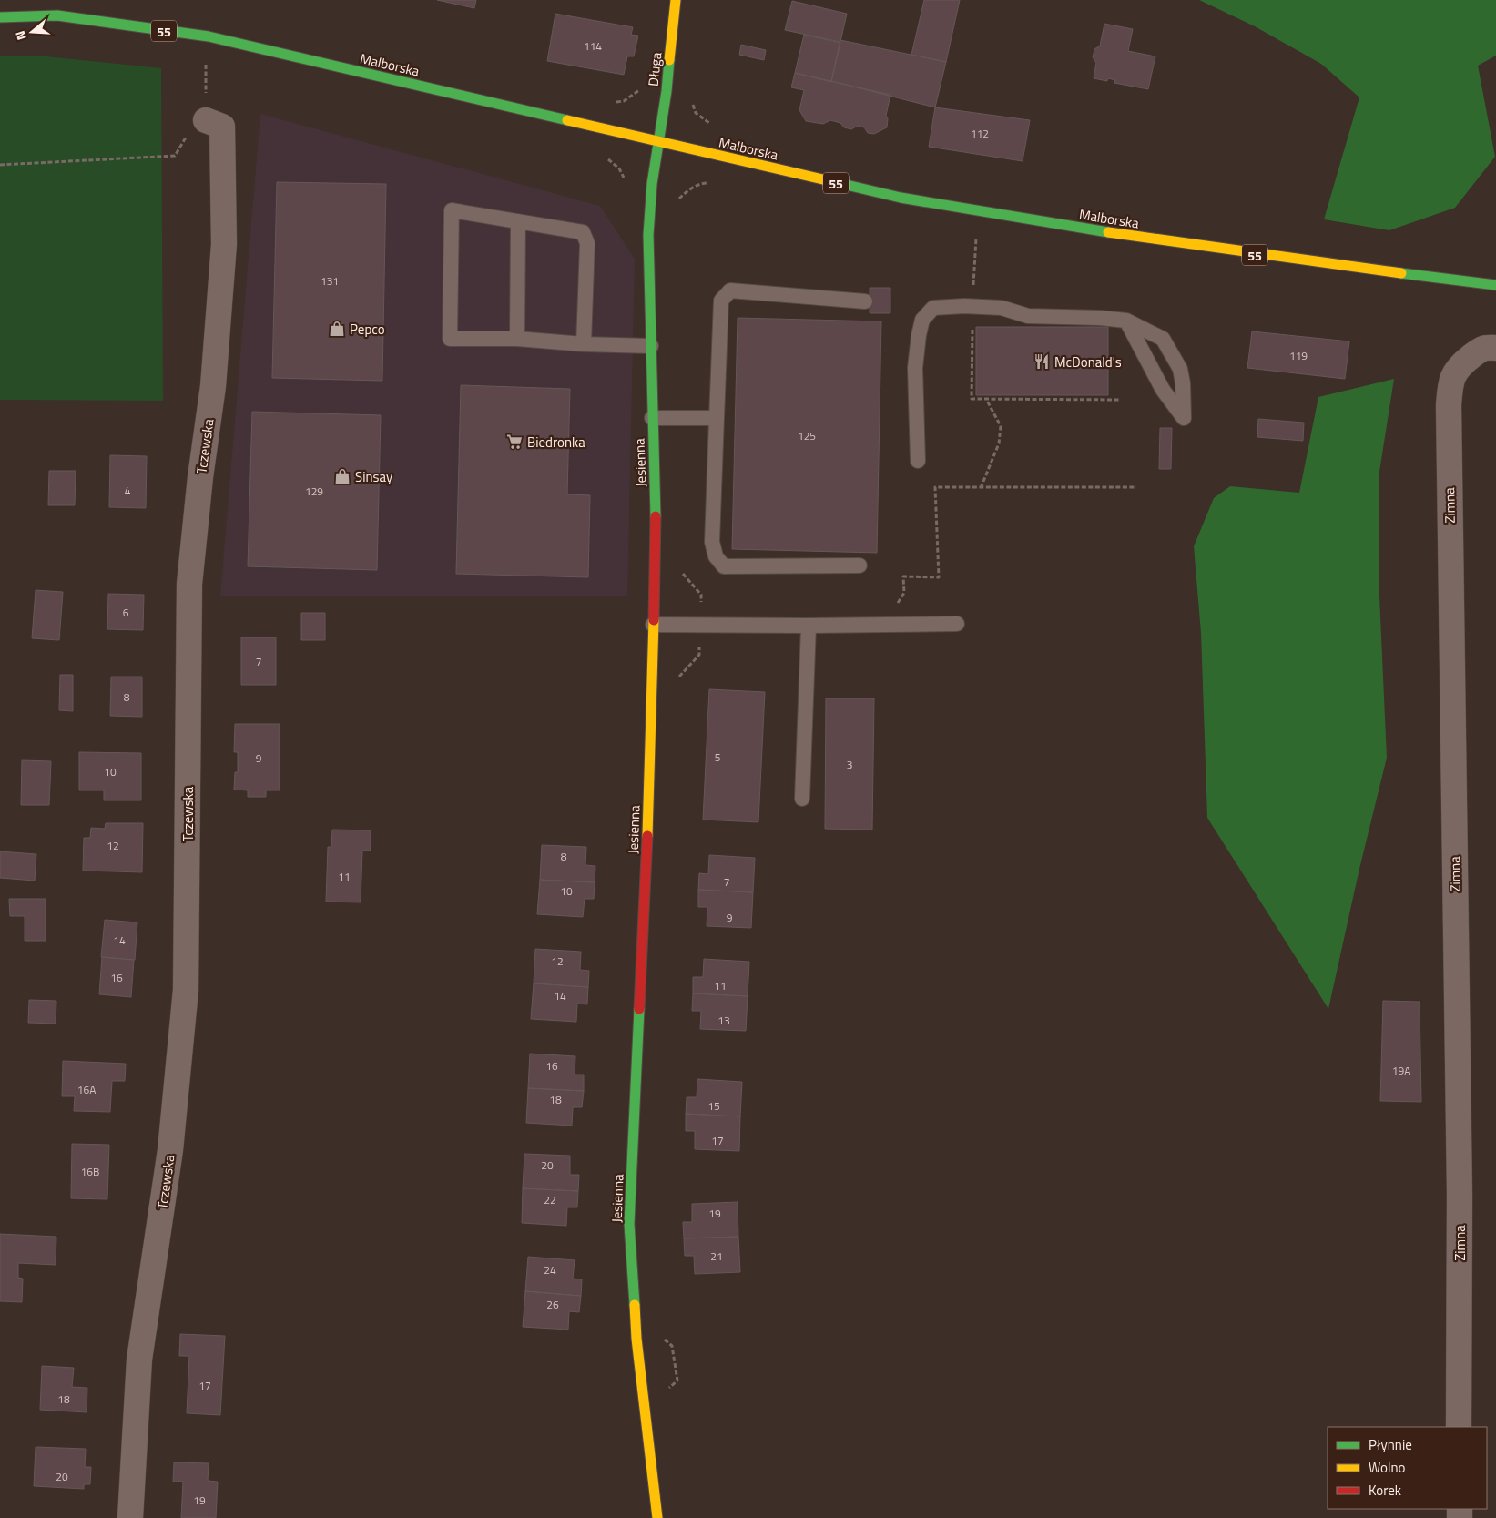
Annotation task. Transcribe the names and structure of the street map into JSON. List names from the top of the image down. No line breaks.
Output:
{"streets":{"street":["55","Malborska","Długa","Tczewska","Jesienna","Zimna"]},"crossings":[["Malborska","Długa"],["Malborska","Jesienna"],["Długa","Jesienna"]],"places":{"shop":["Pepco","Sinsay"],"restaurant":["McDonald's"],"supermarket":["Biedronka"]},"house_numbers":["114","112","131","119","125","4","129","6","7","8","5","9","3","10","12","8","11","7","10","9","14","12","16","11","14","13","16","19A","16A","18","15","17","20","16B","22","19","21","24","26","17","18","20","19"],"legend":["Płynnie","Wolno","Korek"],"north":"left"}
